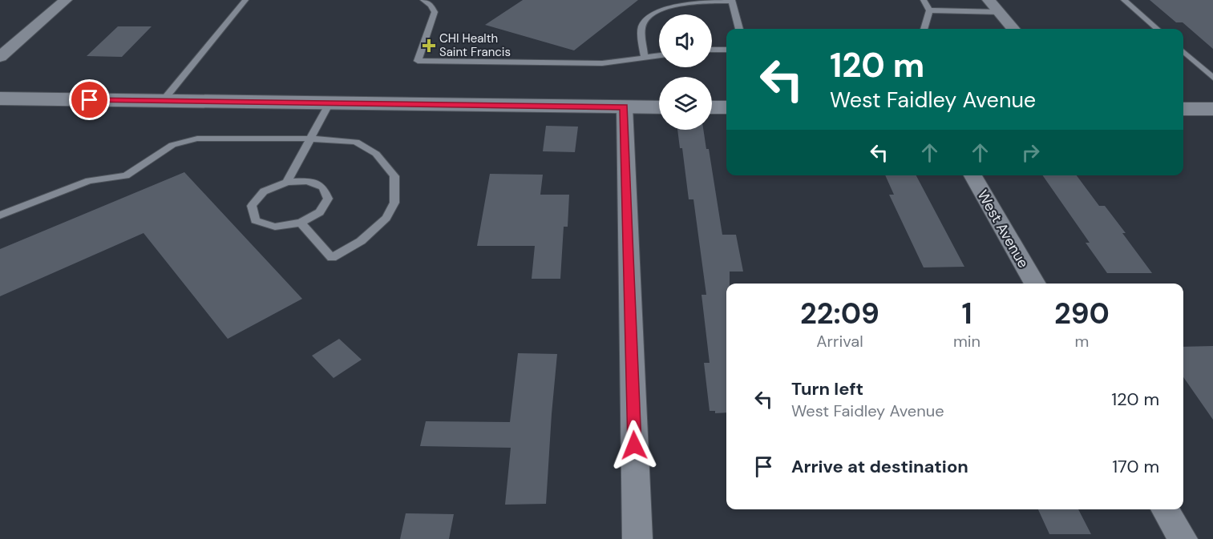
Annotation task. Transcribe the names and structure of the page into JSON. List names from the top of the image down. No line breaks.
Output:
{"streets":{"street":["West Avenue"]},"places":{"health":["CHI Health Saint Francis"]},"page":{"turn":["120 m","West Faidley Avenue"],"eta":["22:09","Arrival","1","min","290","m"],"list":[{"name":"Turn left","note":"West Faidley Avenue","value":"120 m"},{"name":"Arrive at destination","value":"170 m"}]}}
